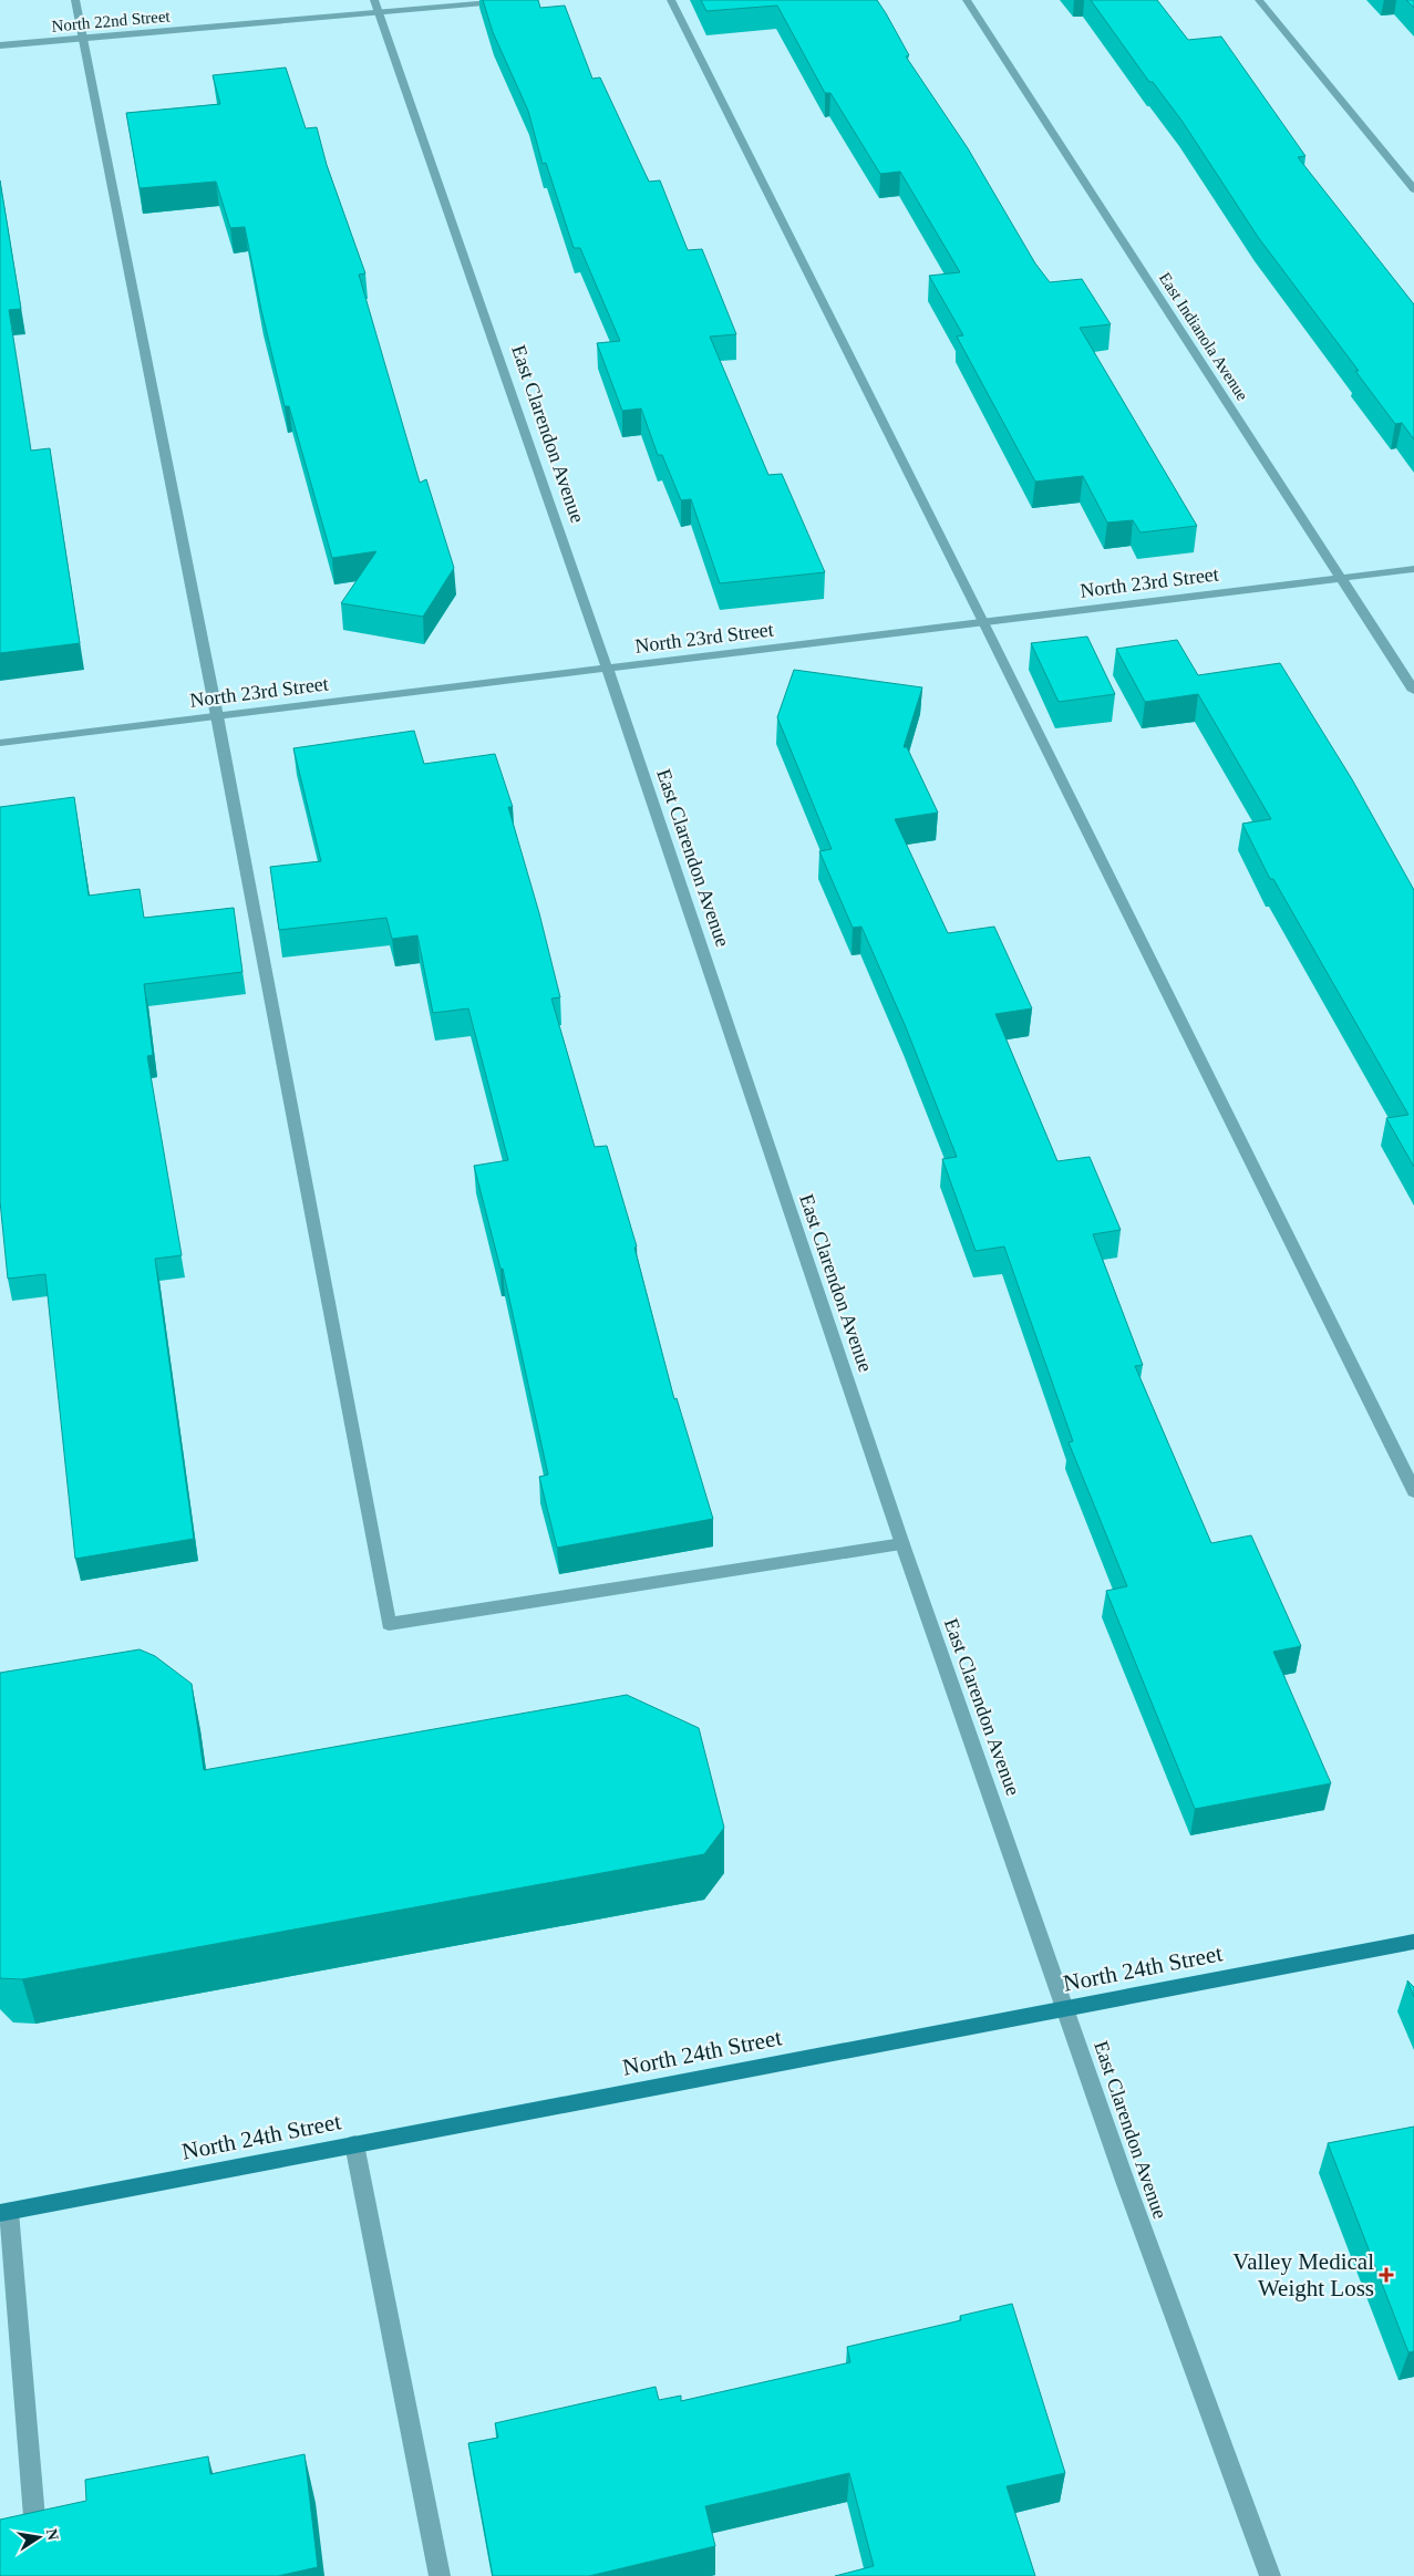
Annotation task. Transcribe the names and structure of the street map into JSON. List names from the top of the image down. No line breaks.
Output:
{"streets":{"main road":["North 24th Street"],"street":["North 22nd Street","East Indianola Avenue","East Clarendon Avenue","North 23rd Street"]},"crossings":[["North 22nd Street","East Clarendon Avenue"],["East Indianola Avenue","North 23rd Street"],["East Clarendon Avenue","North 23rd Street"],["East Clarendon Avenue","North 24th Street"]],"places":{"health":["Valley Medical Weight Loss"]},"north":"right"}
